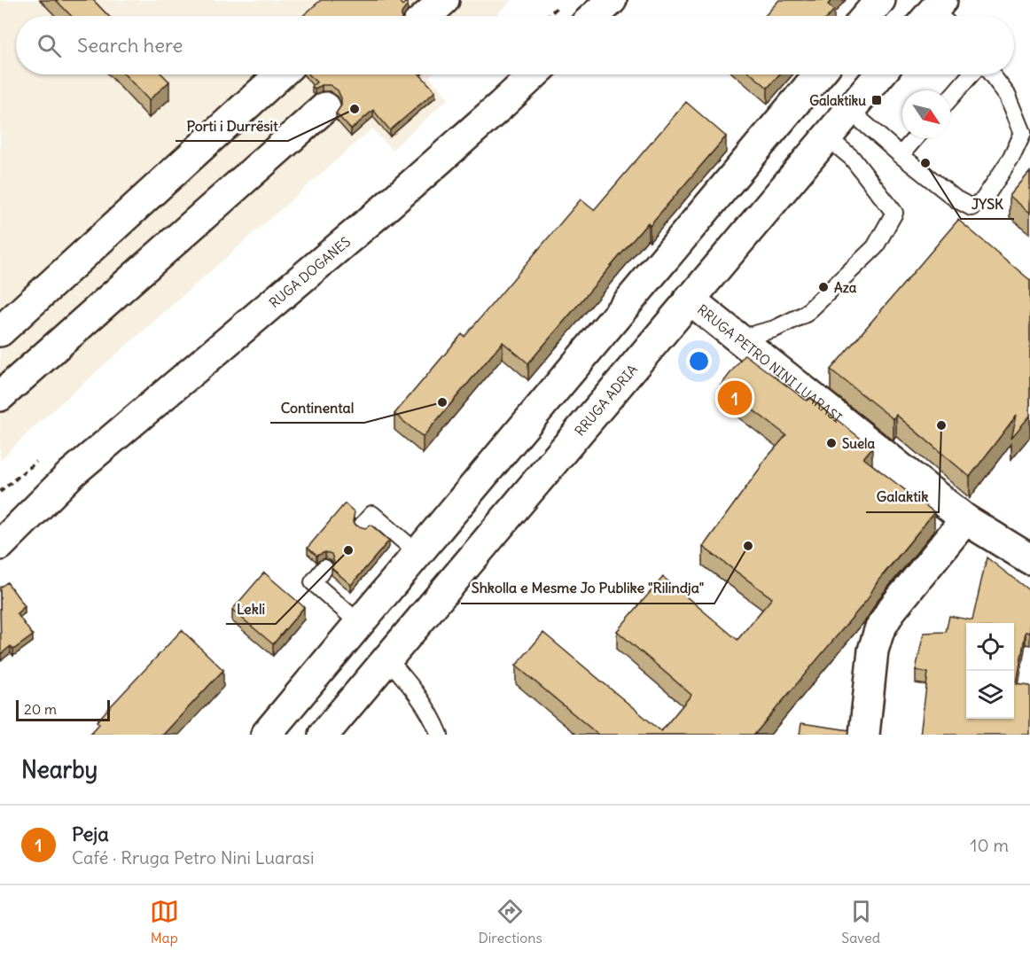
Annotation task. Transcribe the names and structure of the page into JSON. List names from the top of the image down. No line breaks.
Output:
{"streets":{"main road":["RUGA DOGANES","RRUGA PETRO NINI LUARASI","RRUGA ADRIA"]},"crossings":[["RRUGA PETRO NINI LUARASI","RRUGA ADRIA"]],"places":{"transit":["Galaktiku"],"other":["Porti i Durrësit","JYSK","Aza","Continental","Galaktik","Suela","Shkolla e Mesme Jo Publike \"Rilindja\"","Lekli"]},"scale_bar":"20 m","north":"bottom right","page":{"search":"Search here","pins":"1","scale":"20 m","heading":"Nearby","list":[{"mark":"1","name":"Peja","note":"Café · Rruga Petro Nini Luarasi","value":"10 m"}],"nav":["Map","Directions","Saved"]}}
